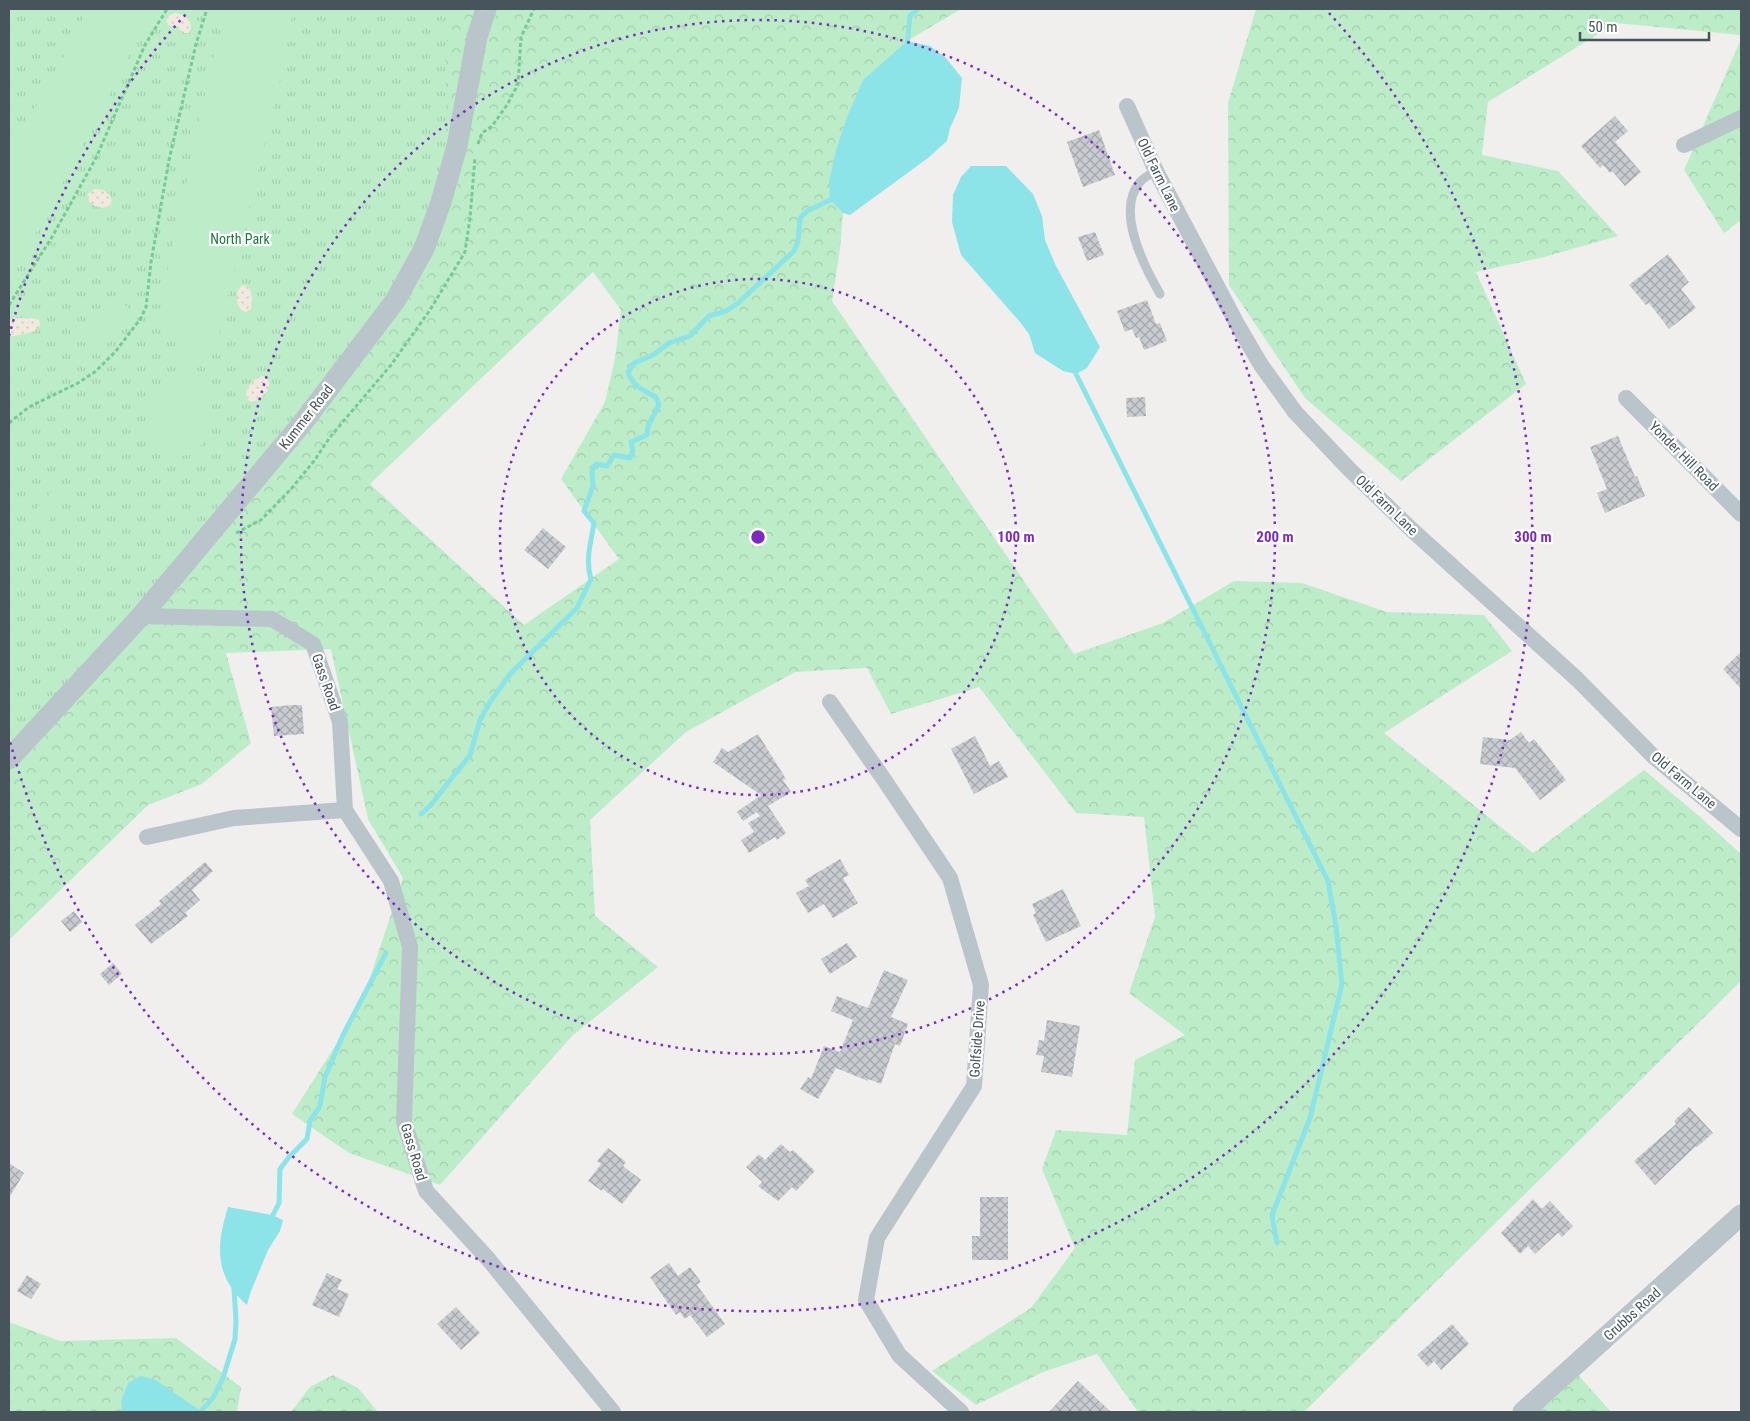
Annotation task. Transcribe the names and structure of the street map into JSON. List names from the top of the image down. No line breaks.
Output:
{"streets":{"street":["Old Farm Lane","Kummer Road","Yonder Hill Road","Gass Road","Golfside Drive","Grubbs Road"]},"crossings":[["Kummer Road","Gass Road"]],"parks":["North Park"],"scale_bar":"50 m","rings":["100 m","200 m","300 m"]}
